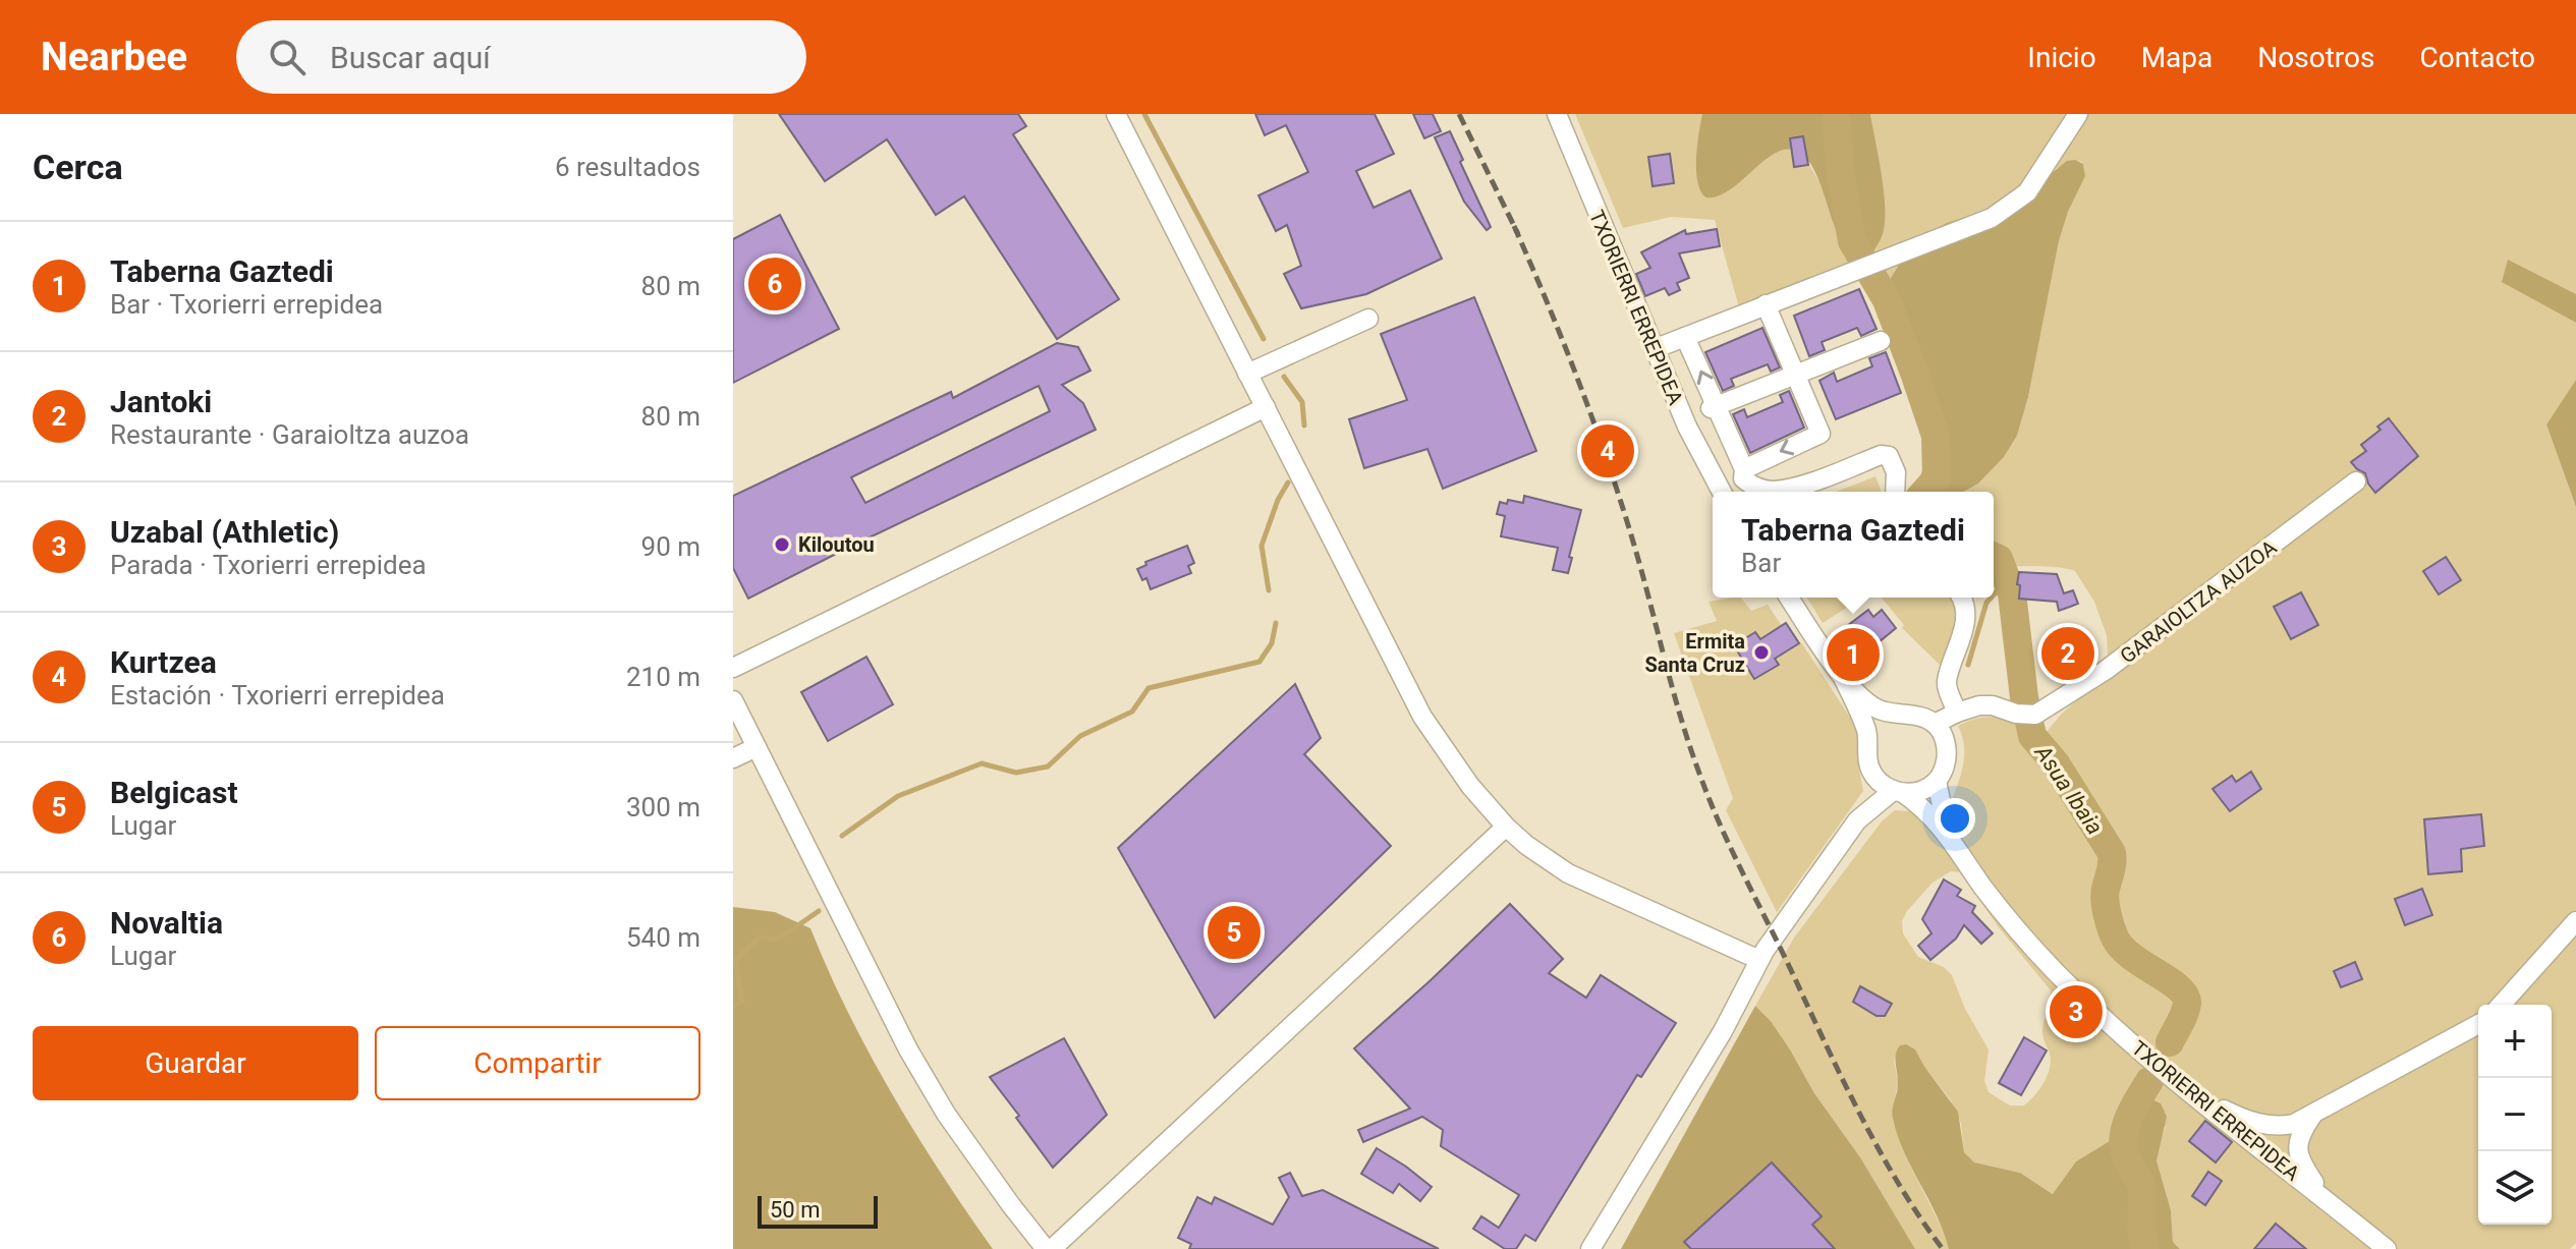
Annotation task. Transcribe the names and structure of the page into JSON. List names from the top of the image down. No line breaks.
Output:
{"streets":{"street":["TXORIERRI ERREPIDEA","GARAIOLTZA AUZOA"]},"water":["Asua Ibaia"],"places":["Kiloutou","Ermita Santa Cruz"],"scale_bar":"50 m","page":{"header":"Nearbee","search":"Buscar aquí","nav":["Inicio","Mapa","Nosotros","Contacto"],"heading":["Cerca","6 resultados"],"list":[{"mark":"1","name":"Taberna Gaztedi","note":"Bar · Txorierri errepidea","value":"80 m"},{"mark":"2","name":"Jantoki","note":"Restaurante · Garaioltza auzoa","value":"80 m"},{"mark":"3","name":"Uzabal (Athletic)","note":"Parada · Txorierri errepidea","value":"90 m"},{"mark":"4","name":"Kurtzea","note":"Estación · Txorierri errepidea","value":"210 m"},{"mark":"5","name":"Belgicast","note":"Lugar","value":"300 m"},{"mark":"6","name":"Novaltia","note":"Lugar","value":"540 m"}],"pins":["6","4","2","1","5","3"],"popup":["Taberna Gaztedi","Bar"],"buttons":["Guardar","Compartir"],"map_buttons":["+","−"],"scale":"50 m"}}
